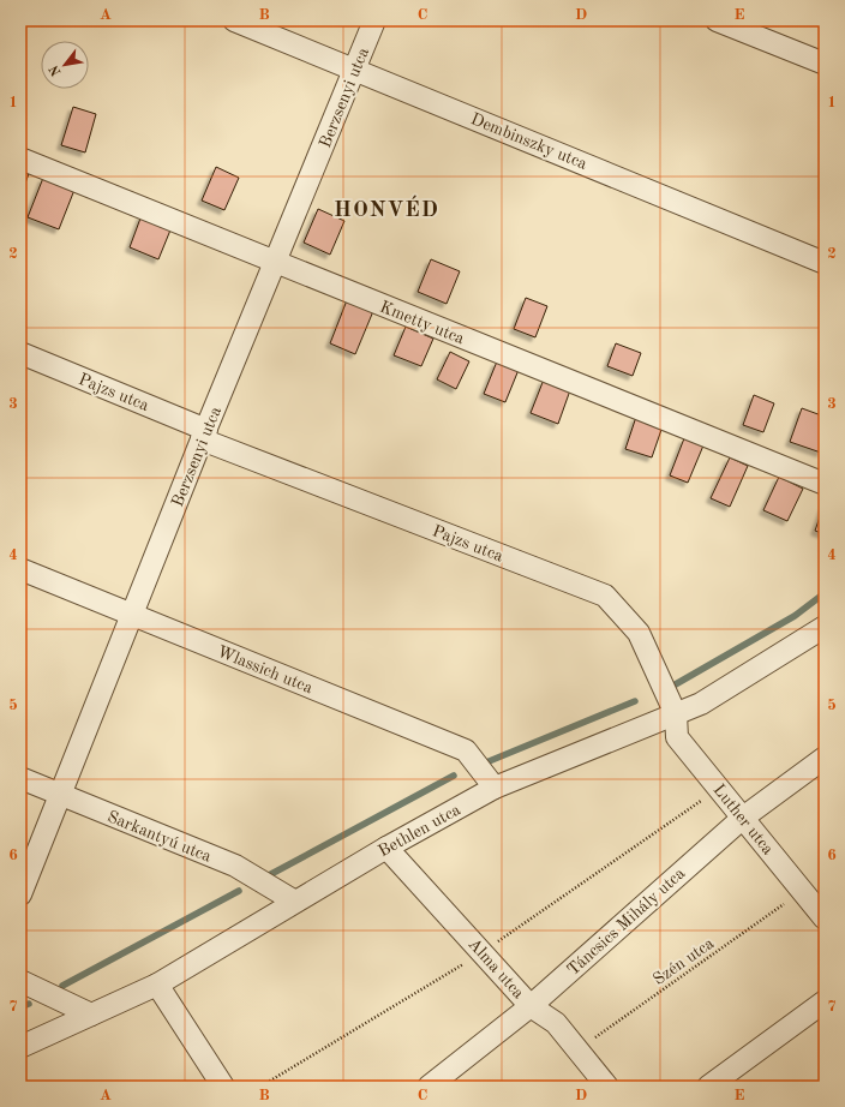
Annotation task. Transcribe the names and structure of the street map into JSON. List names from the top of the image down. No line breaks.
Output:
{"streets":{"street":["Berzsenyi utca","Dembinszky utca","Kmetty utca","Pajzs utca","Wlassich utca","Luther utca","Bethlen utca","Sarkantyú utca","Táncsics Mihály utca","Alma utca"],"path":["Szén utca"]},"crossings":[["Berzsenyi utca","Dembinszky utca"],["Berzsenyi utca","Kmetty utca"],["Berzsenyi utca","Pajzs utca"],["Berzsenyi utca","Wlassich utca"],["Berzsenyi utca","Sarkantyú utca"],["Pajzs utca","Luther utca"],["Pajzs utca","Bethlen utca"],["Wlassich utca","Bethlen utca"],["Luther utca","Bethlen utca"],["Luther utca","Táncsics Mihály utca"],["Luther utca","Szén utca"],["Bethlen utca","Sarkantyú utca"],["Bethlen utca","Alma utca"],["Táncsics Mihály utca","Alma utca"],["Szén utca","Alma utca"]],"districts":["HONVÉD"],"north":"bottom left","grid":{"columns":["A","B","C","D","E"],"rows":["1","2","3","4","5","6","7"]}}
